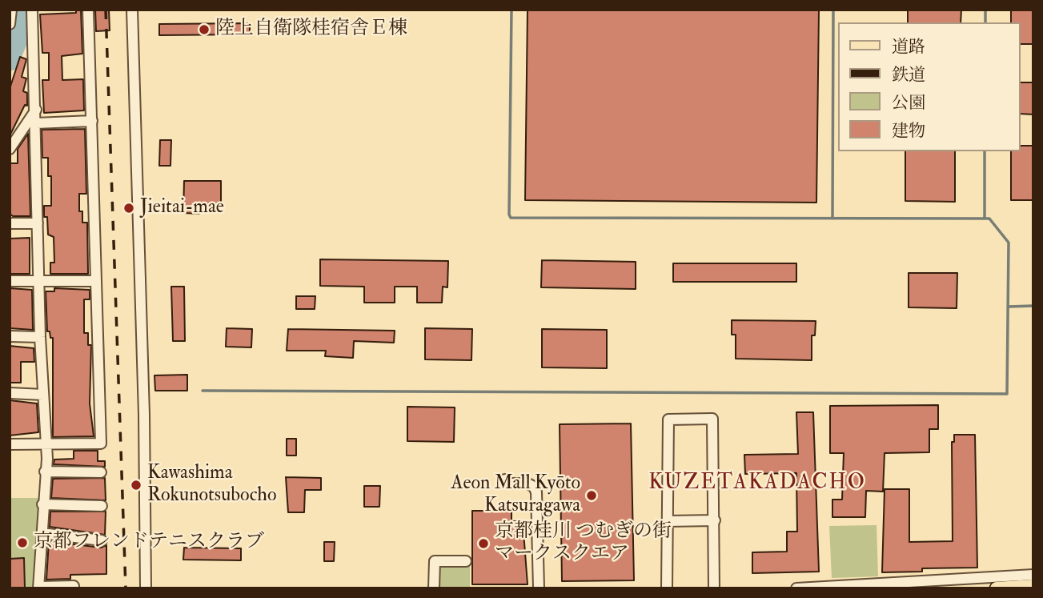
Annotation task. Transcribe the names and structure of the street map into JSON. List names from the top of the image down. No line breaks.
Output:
{"districts":["KUZETAKADACHO"],"places":["陸上自衛隊桂宿舎Ｅ棟","Jieitai-mae","Kawashima Rokunotsubocho","Aeon Mall Kyōto Katsuragawa","京都フレンドテニスクラブ","京都桂川 つむぎの街 マークスクエア"],"legend":["道路","鉄道","公園","建物"]}
